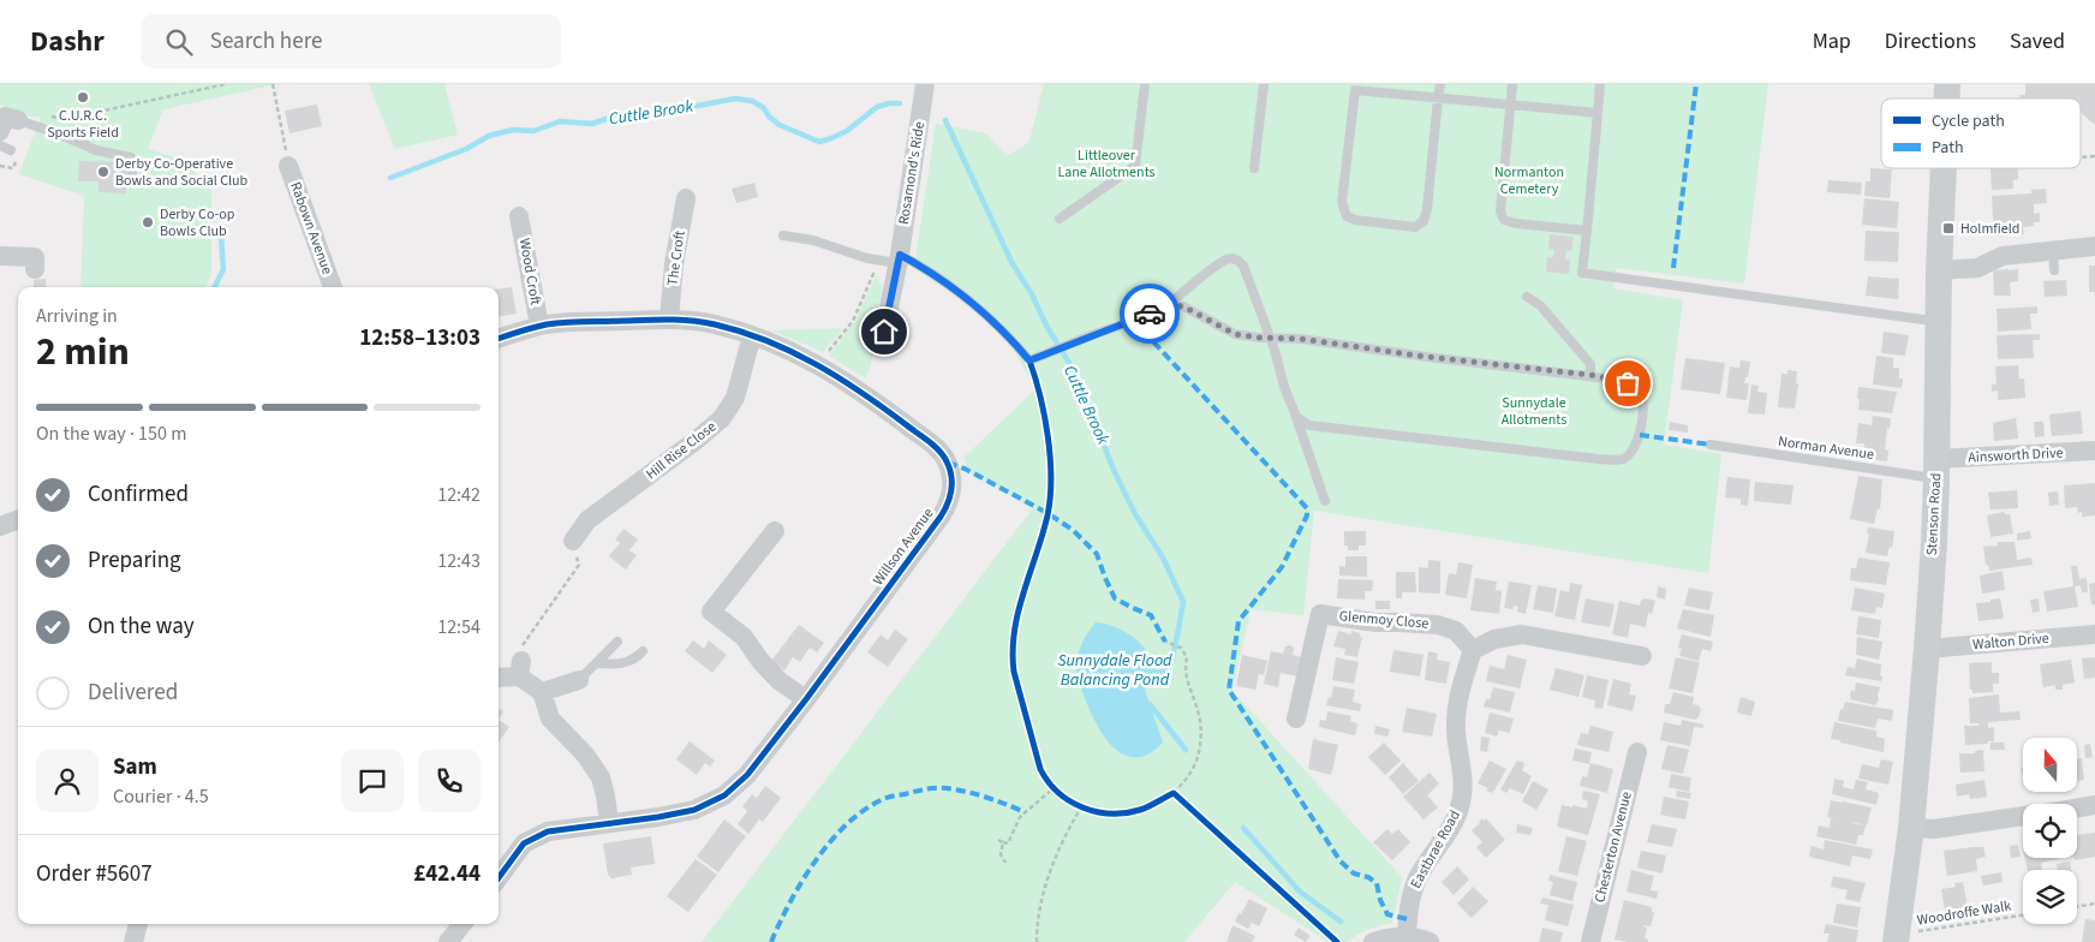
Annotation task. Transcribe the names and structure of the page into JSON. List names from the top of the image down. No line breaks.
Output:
{"streets":{"street":["Rosamond's Ride","Rabown Avenue","The Croft","Wood Croft","Hill Rise Close","Ainsworth Drive","Stenson Road","Willson Avenue","Glenmoy Close","Walton Drive","Chesterton Avenue","Eastbrae Road"],"lane":["Norman Avenue"],"path":["Woodroffe Walk"]},"crossings":[["The Croft","Willson Avenue"],["Wood Croft","Willson Avenue"],["Norman Avenue","Ainsworth Drive"],["Norman Avenue","Stenson Road"],["Hill Rise Close","Willson Avenue"],["Ainsworth Drive","Stenson Road"],["Stenson Road","Walton Drive"],["Stenson Road","Woodroffe Walk"],["Glenmoy Close","Eastbrae Road"]],"water":["Cuttle Brook","Sunnydale Flood Balancing Pond"],"parks":["Littleover Lane Allotments","Normanton Cemetery","Sunnydale Allotments"],"places":{"other":["C.U.R.C. Sports Field","Derby Co-Operative Bowls and Social Club","Derby Co-op Bowls Club"],"transit":["Holmfield"]},"legend":["Cycle path","Path"],"north":"top","page":{"header":"Dashr","search":"Search here","nav":["Map","Directions","Saved"],"heading":["2 min","Arriving in","12:58–13:03"],"panel":["Sam","Courier · 4.5","Order #5607","£42.44"],"bar":"On the way · 150 m","list":[["Confirmed","12:42"],["Preparing","12:43"],["On the way","12:54"],"Delivered"]}}
